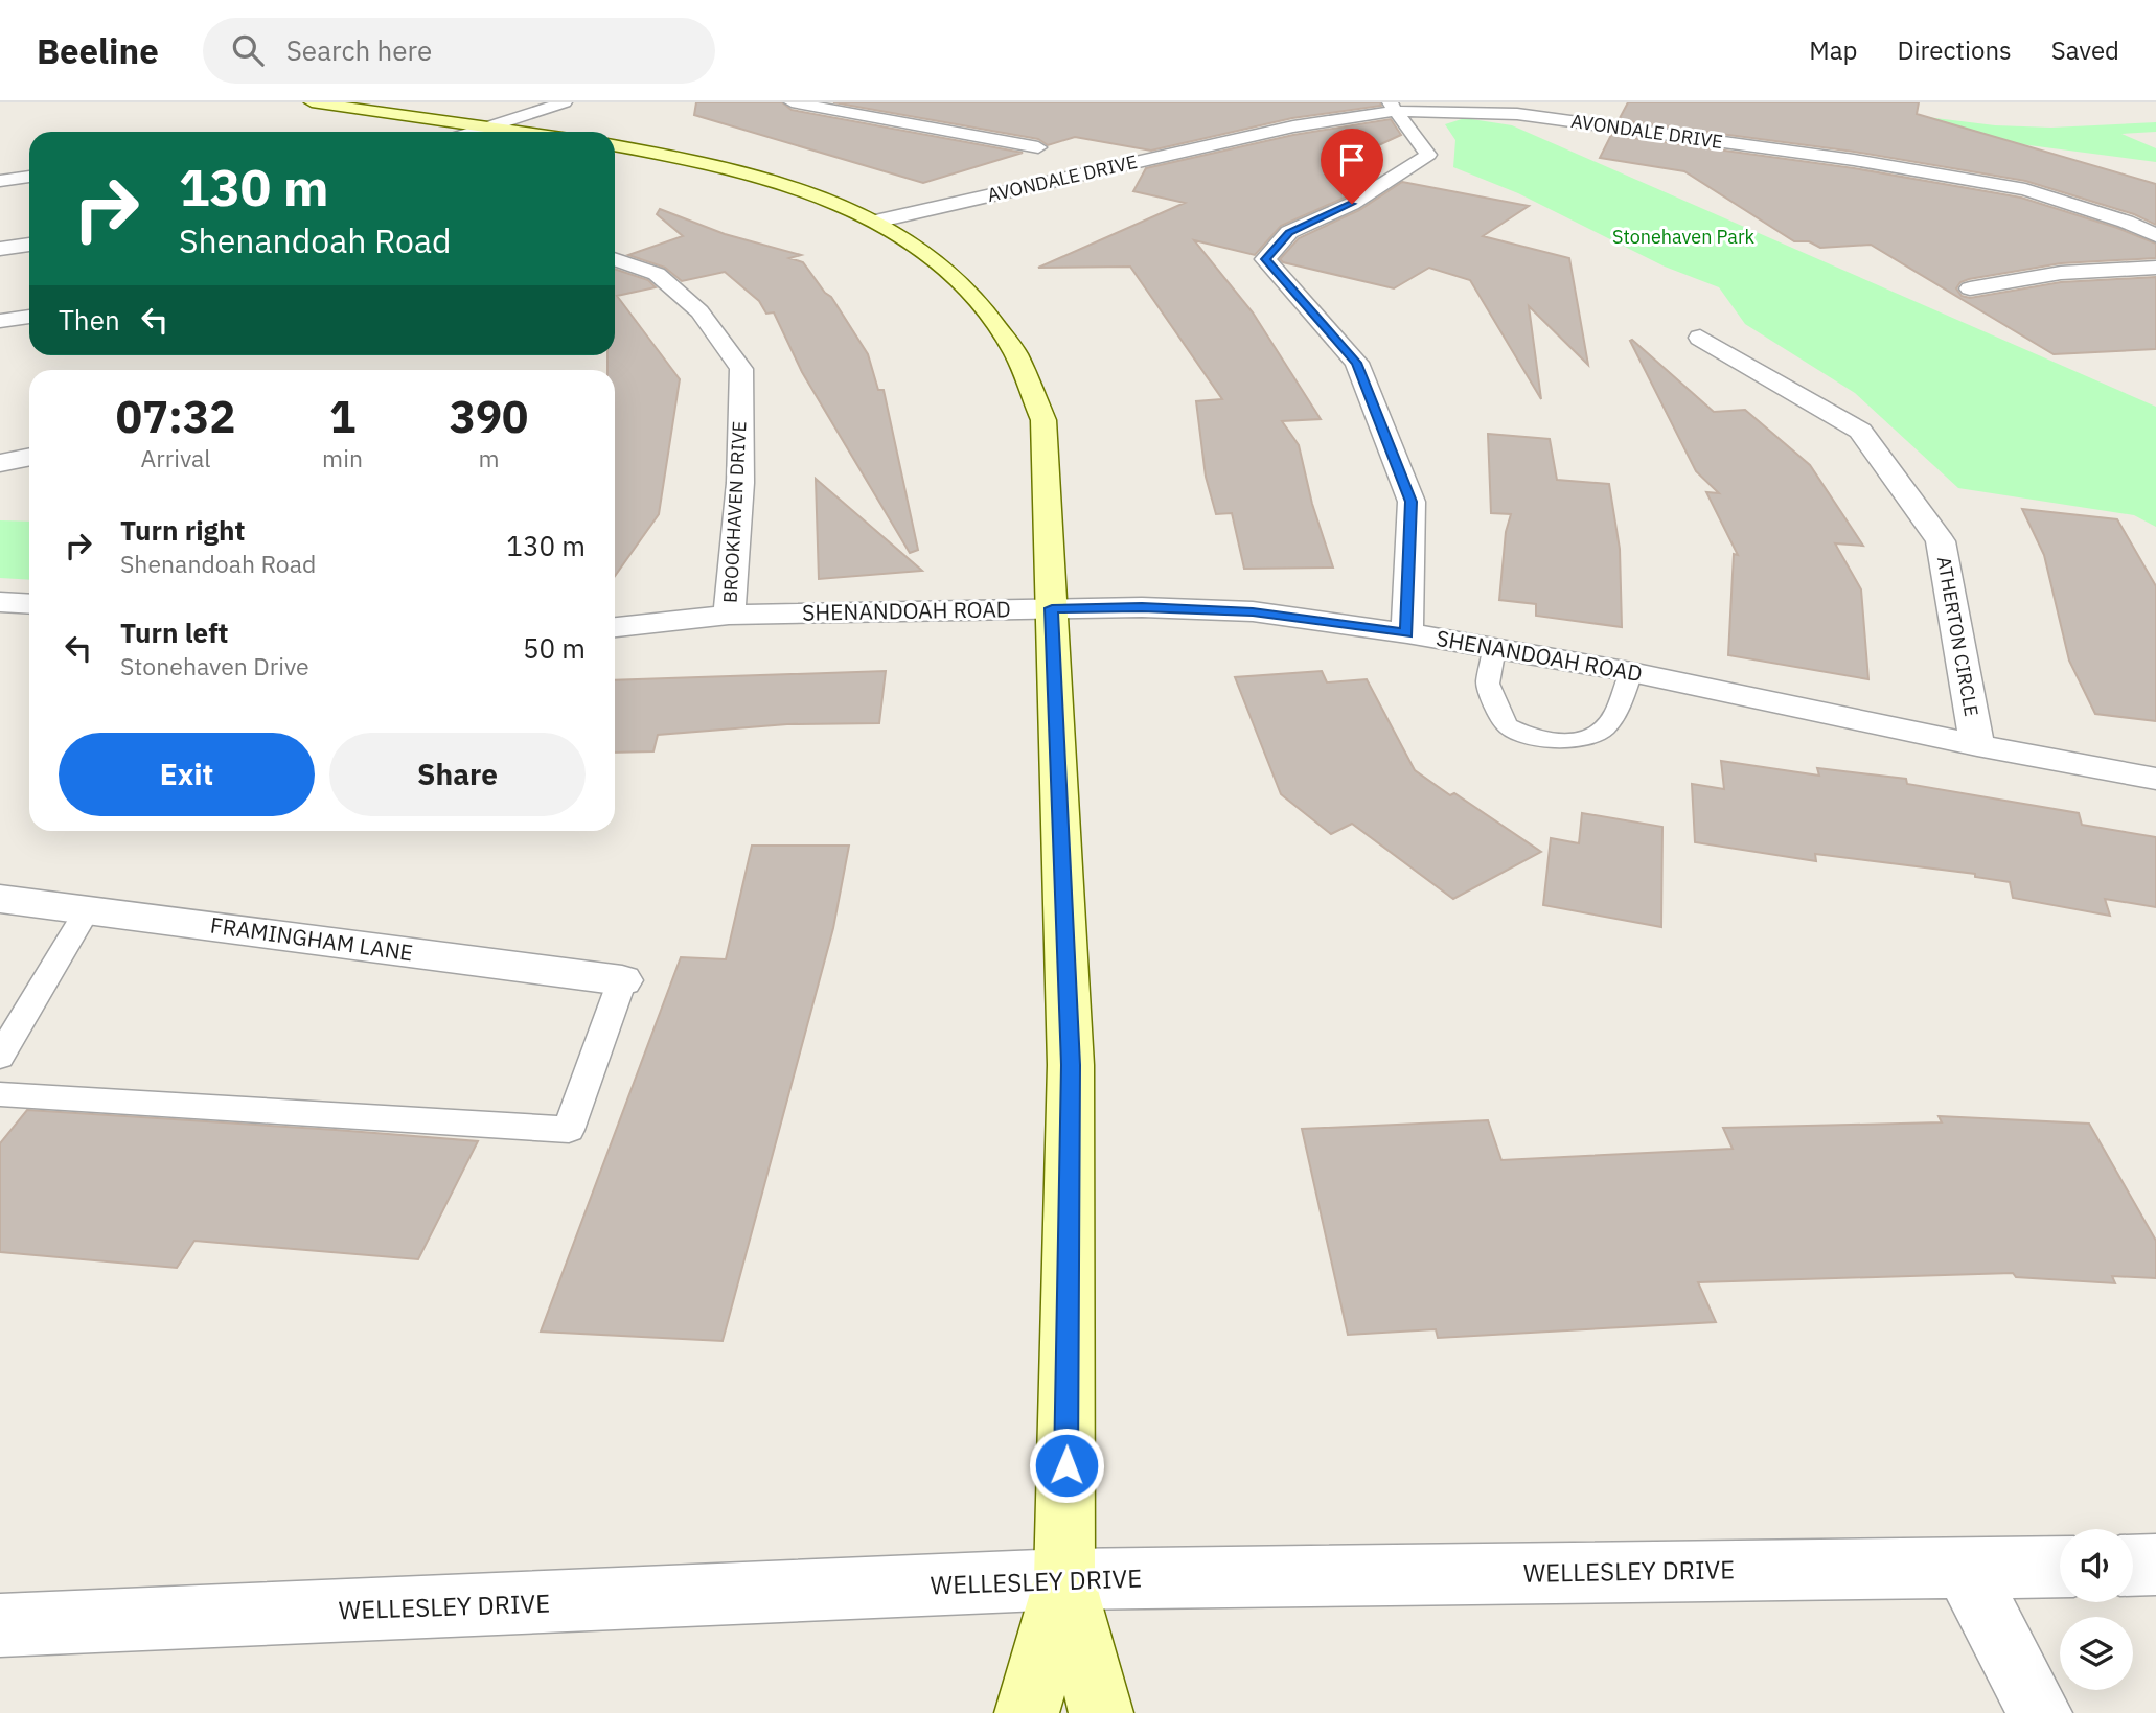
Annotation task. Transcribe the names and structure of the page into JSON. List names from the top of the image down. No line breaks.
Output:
{"streets":{"street":["AVONDALE DRIVE","BROOKHAVEN DRIVE","SHENANDOAH ROAD","ATHERTON CIRCLE","FRAMINGHAM LANE","WELLESLEY DRIVE"]},"crossings":[["BROOKHAVEN DRIVE","SHENANDOAH ROAD"],["SHENANDOAH ROAD","ATHERTON CIRCLE"]],"parks":["Stonehaven Park"],"page":{"header":"Beeline","search":"Search here","nav":["Map","Directions","Saved"],"turn":["130 m","Shenandoah Road"],"then":"Then","eta":["07:32","Arrival","1","min","390","m"],"list":[{"name":"Turn right","note":"Shenandoah Road","value":"130 m"},{"name":"Turn left","note":"Stonehaven Drive","value":"50 m"}],"buttons":["Exit","Share"]}}
